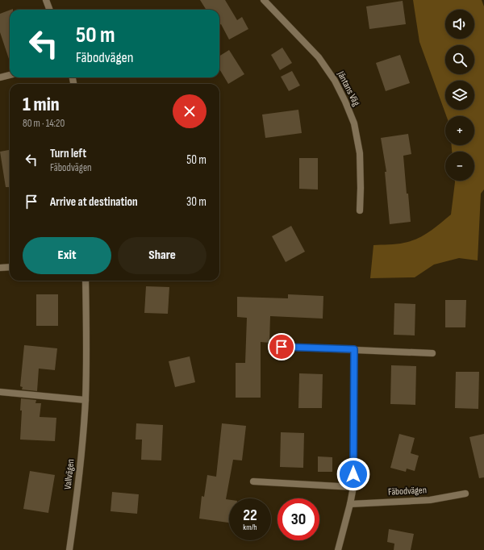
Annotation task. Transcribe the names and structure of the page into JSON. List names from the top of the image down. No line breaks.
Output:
{"streets":{"street":["Jäntans Väg","Vallvägen","Fäbodvägen"]},"page":{"map_buttons":["+","−"],"turn":["50 m","Fäbodvägen"],"heading":["1 min","80 m · 14:20"],"list":[{"name":"Turn left","note":"Fäbodvägen","value":"50 m"},{"name":"Arrive at destination","value":"30 m"}],"buttons":["Exit","Share"],"speed":"22 km/h","limit":"30"}}
